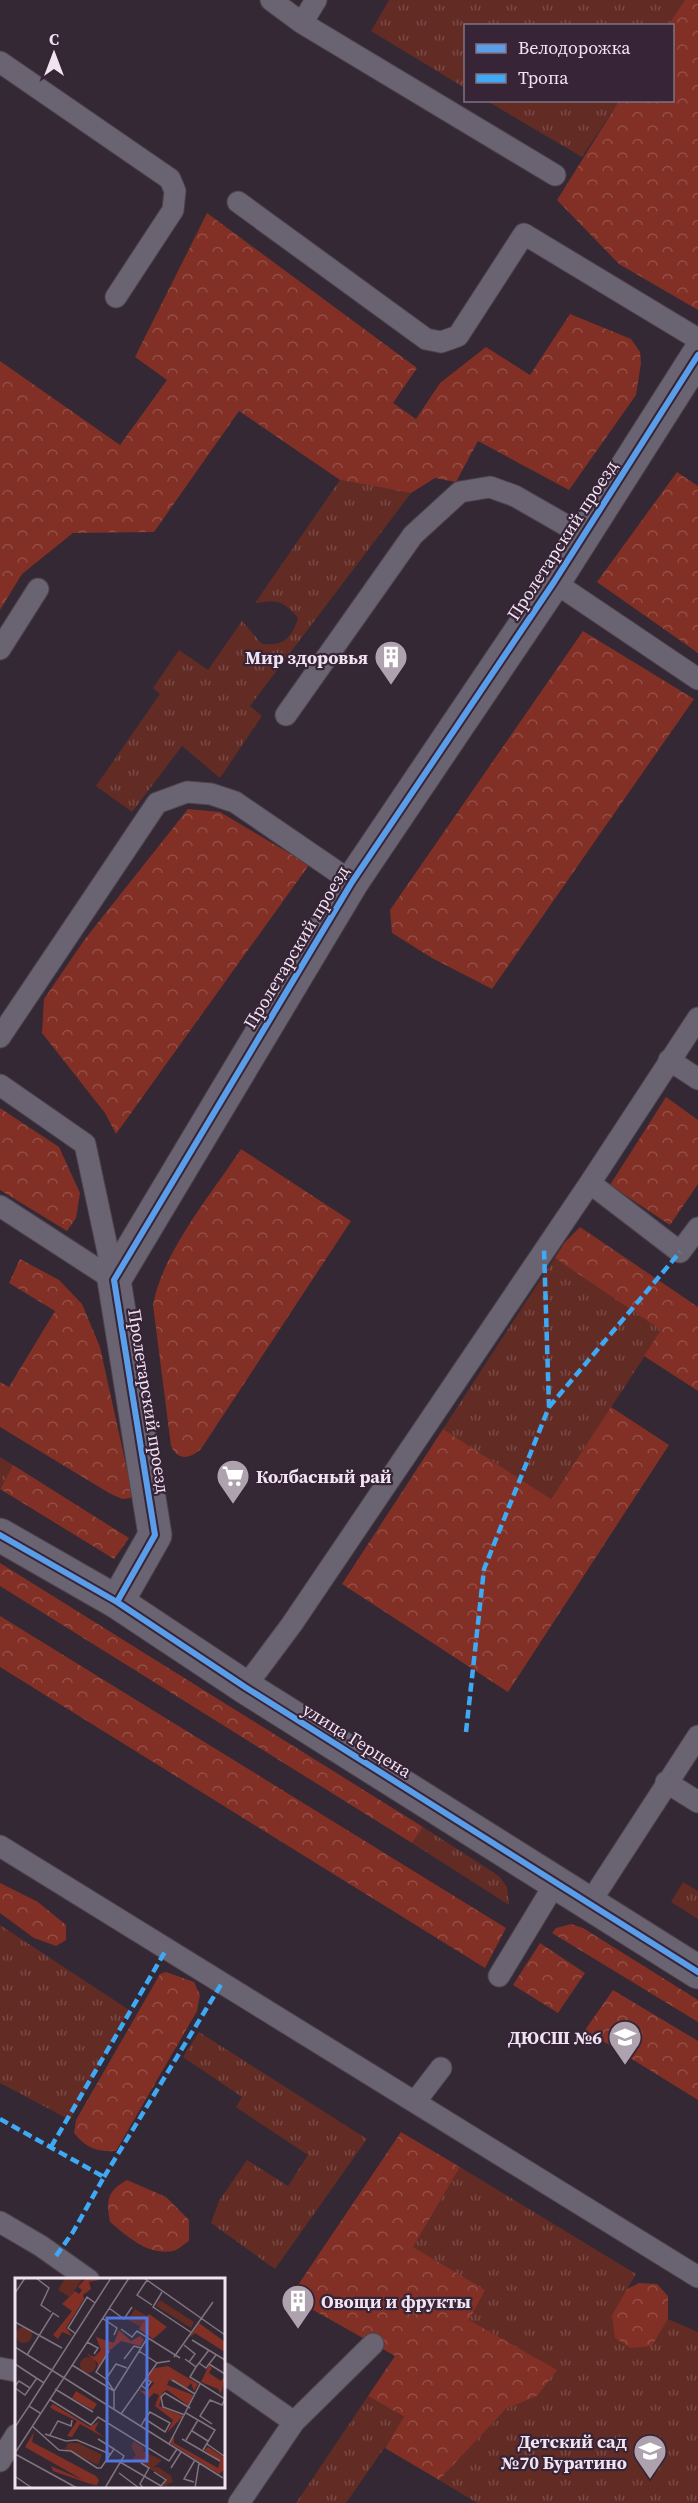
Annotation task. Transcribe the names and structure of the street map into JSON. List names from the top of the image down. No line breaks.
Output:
{"streets":{"street":["Пролетарский проезд","улица Герцена"]},"crossings":[["Пролетарский проезд","улица Герцена"]],"places":{"building":["Мир здоровья","Овощи и фрукты"],"supermarket":["Колбасный рай"],"school or university":["ДЮСШ №6","Детский сад №70 Буратино"]},"legend":["Велодорожка","Тропа"],"north":"top"}
